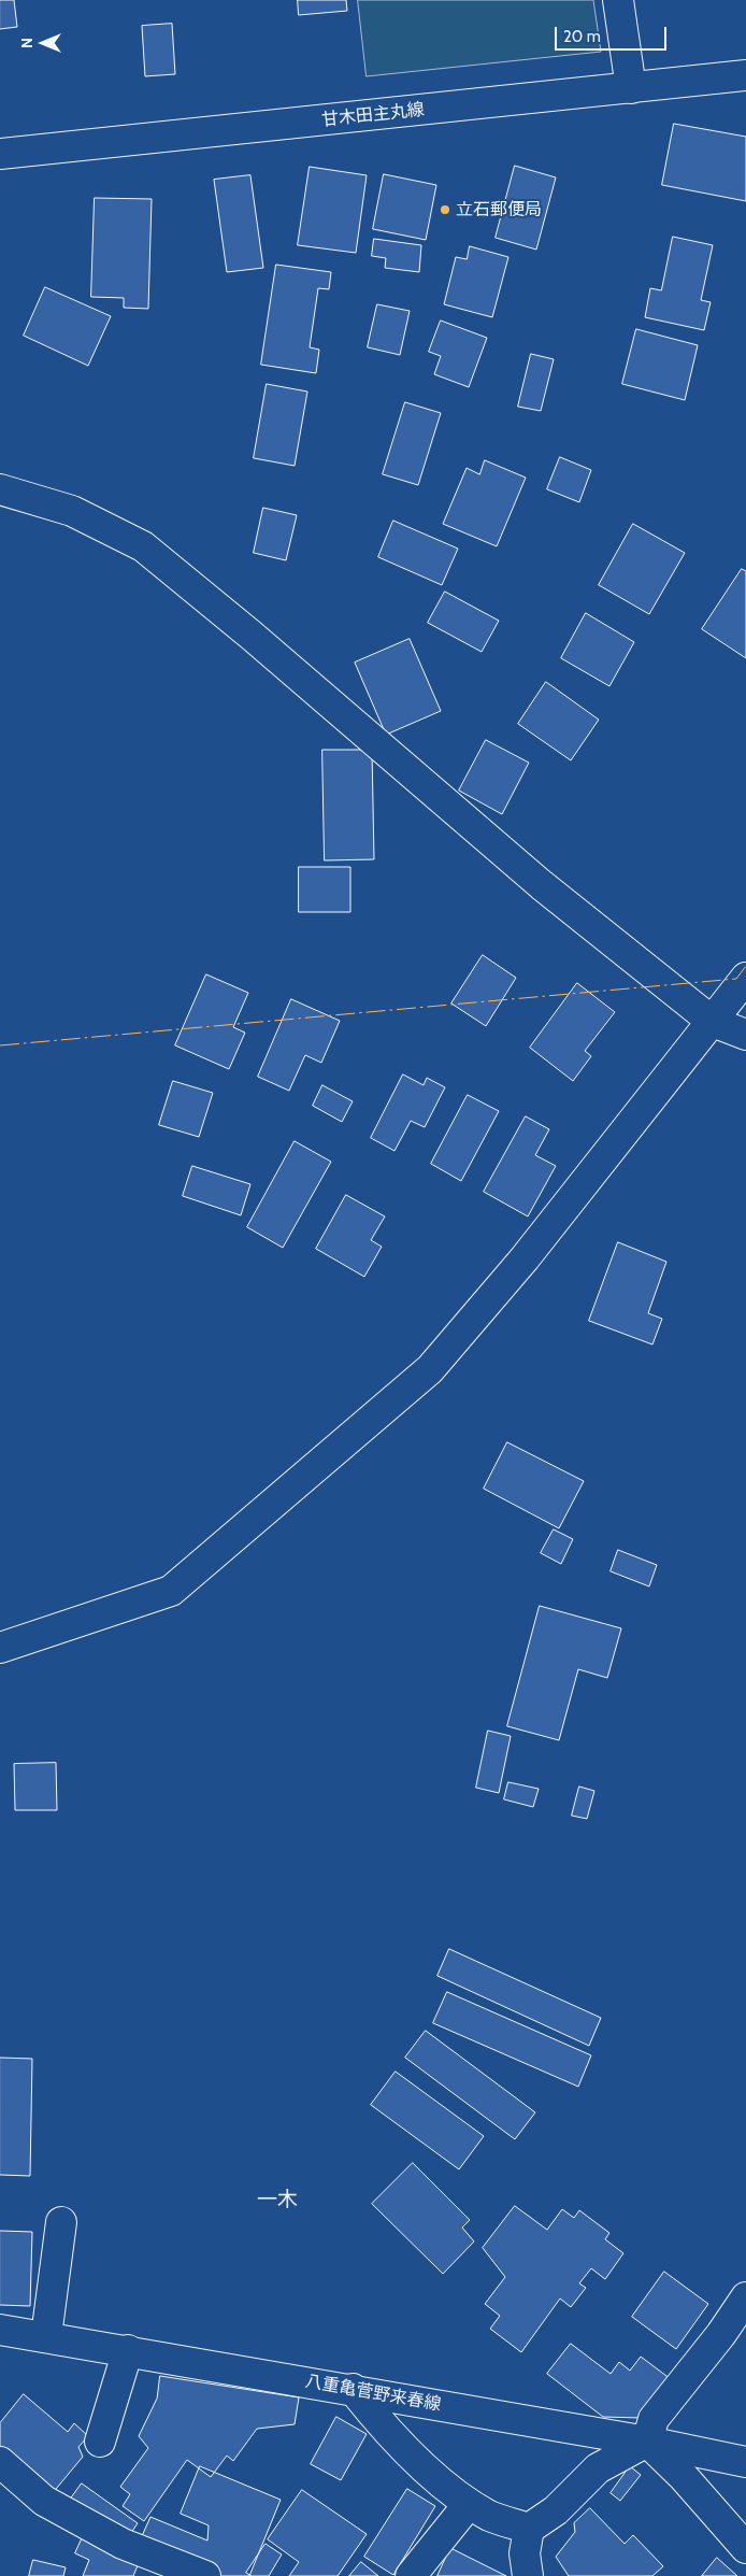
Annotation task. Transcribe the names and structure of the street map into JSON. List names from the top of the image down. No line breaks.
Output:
{"streets":{"street":["甘木田主丸線","八重亀菅野来春線"]},"districts":["一木"],"places":["立石郵便局"],"scale_bar":"20 m","north":"left"}
